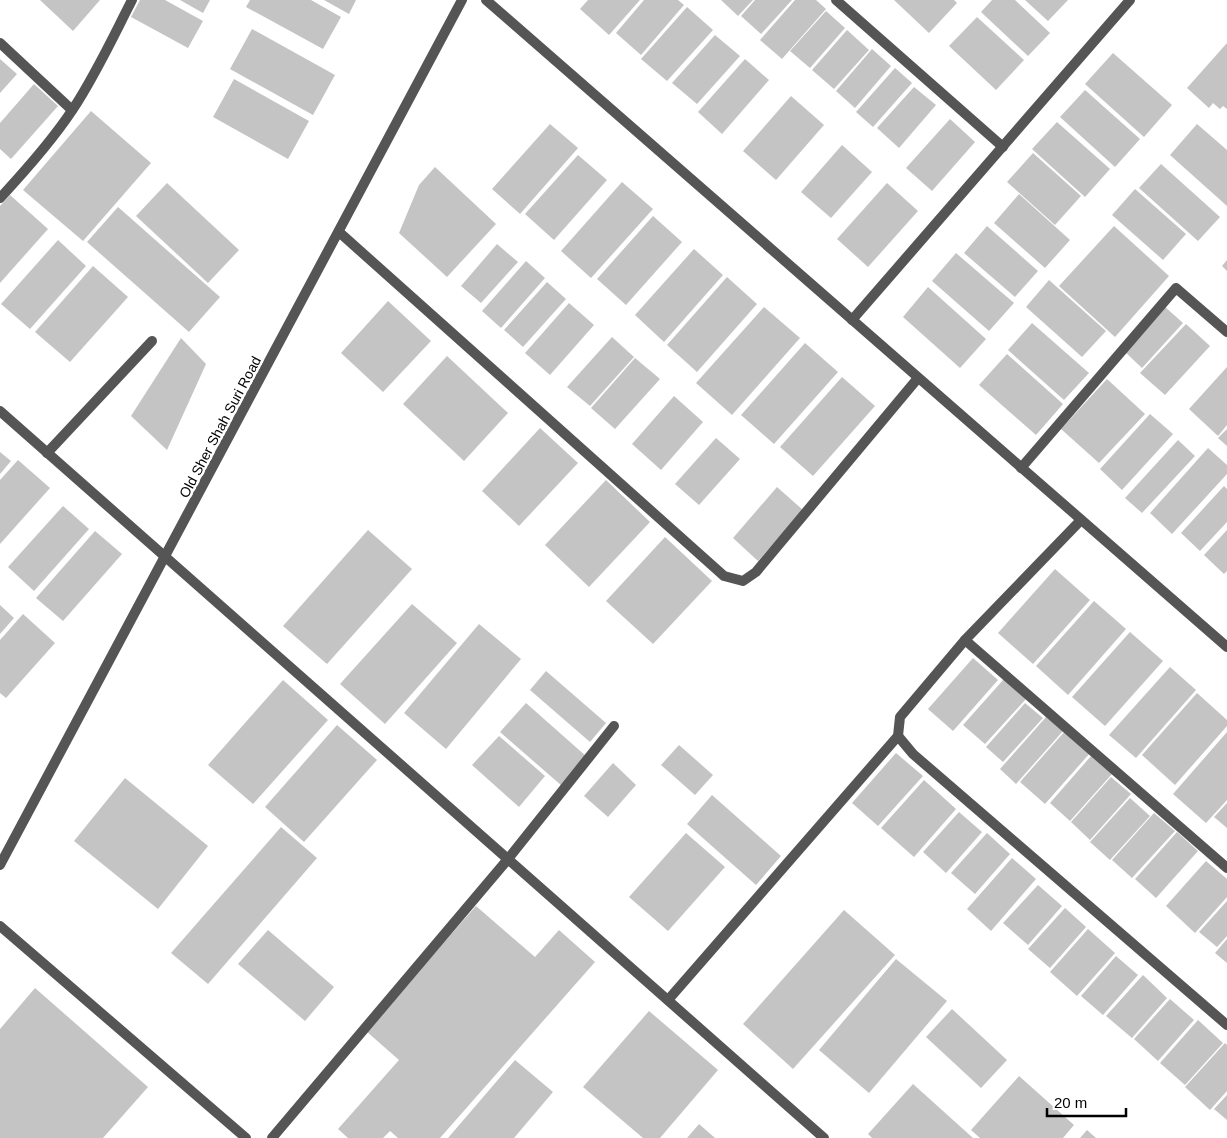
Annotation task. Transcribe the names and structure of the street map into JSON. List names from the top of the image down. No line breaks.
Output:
{"streets":{"street":["Old Sher Shah Suri Road"]},"scale_bar":"20 m"}
